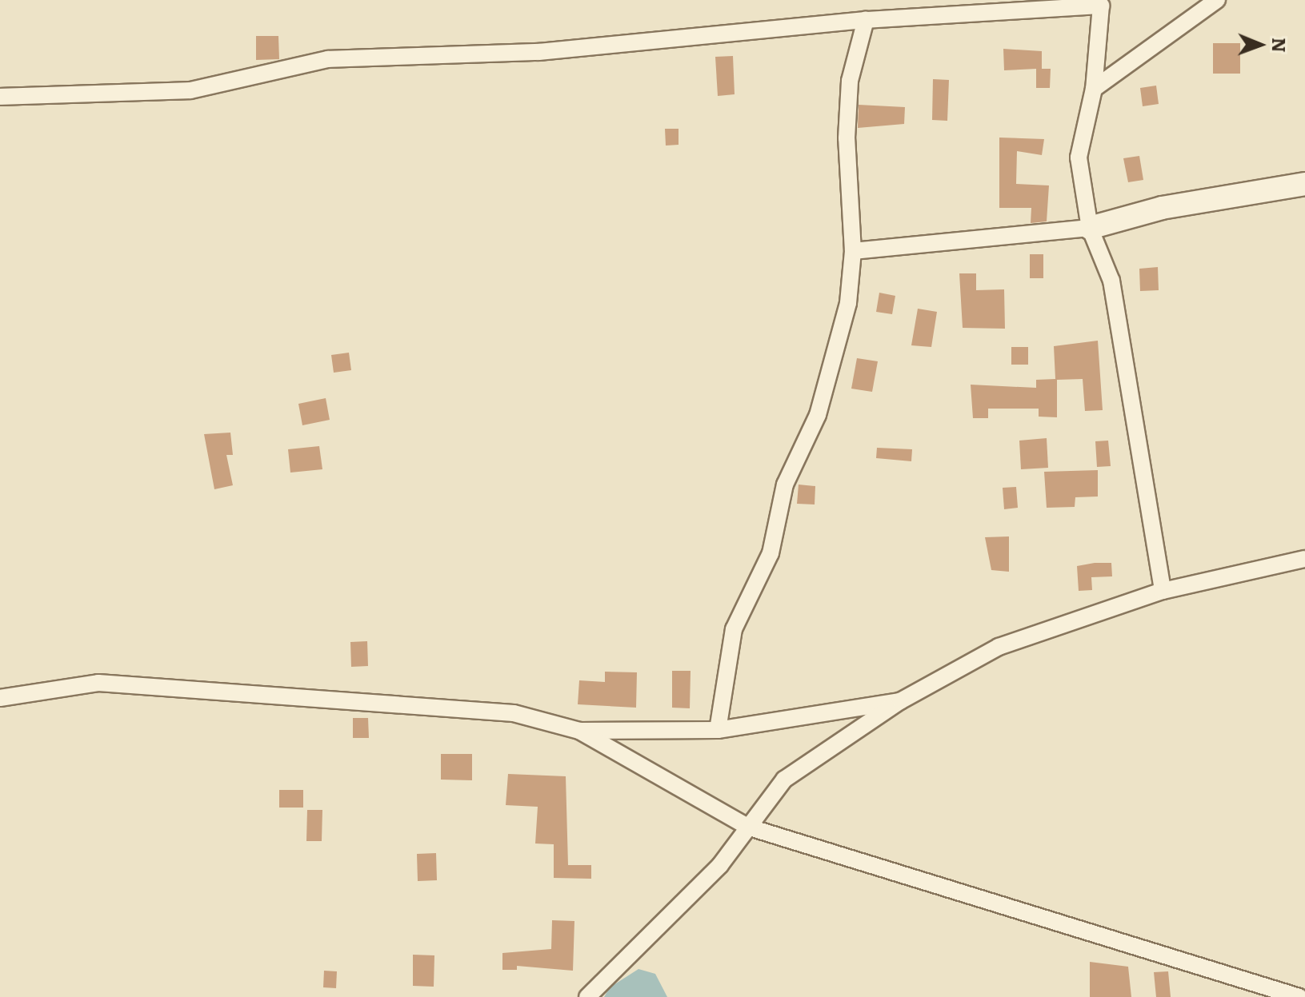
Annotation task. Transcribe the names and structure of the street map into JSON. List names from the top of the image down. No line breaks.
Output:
{"north":"right"}
